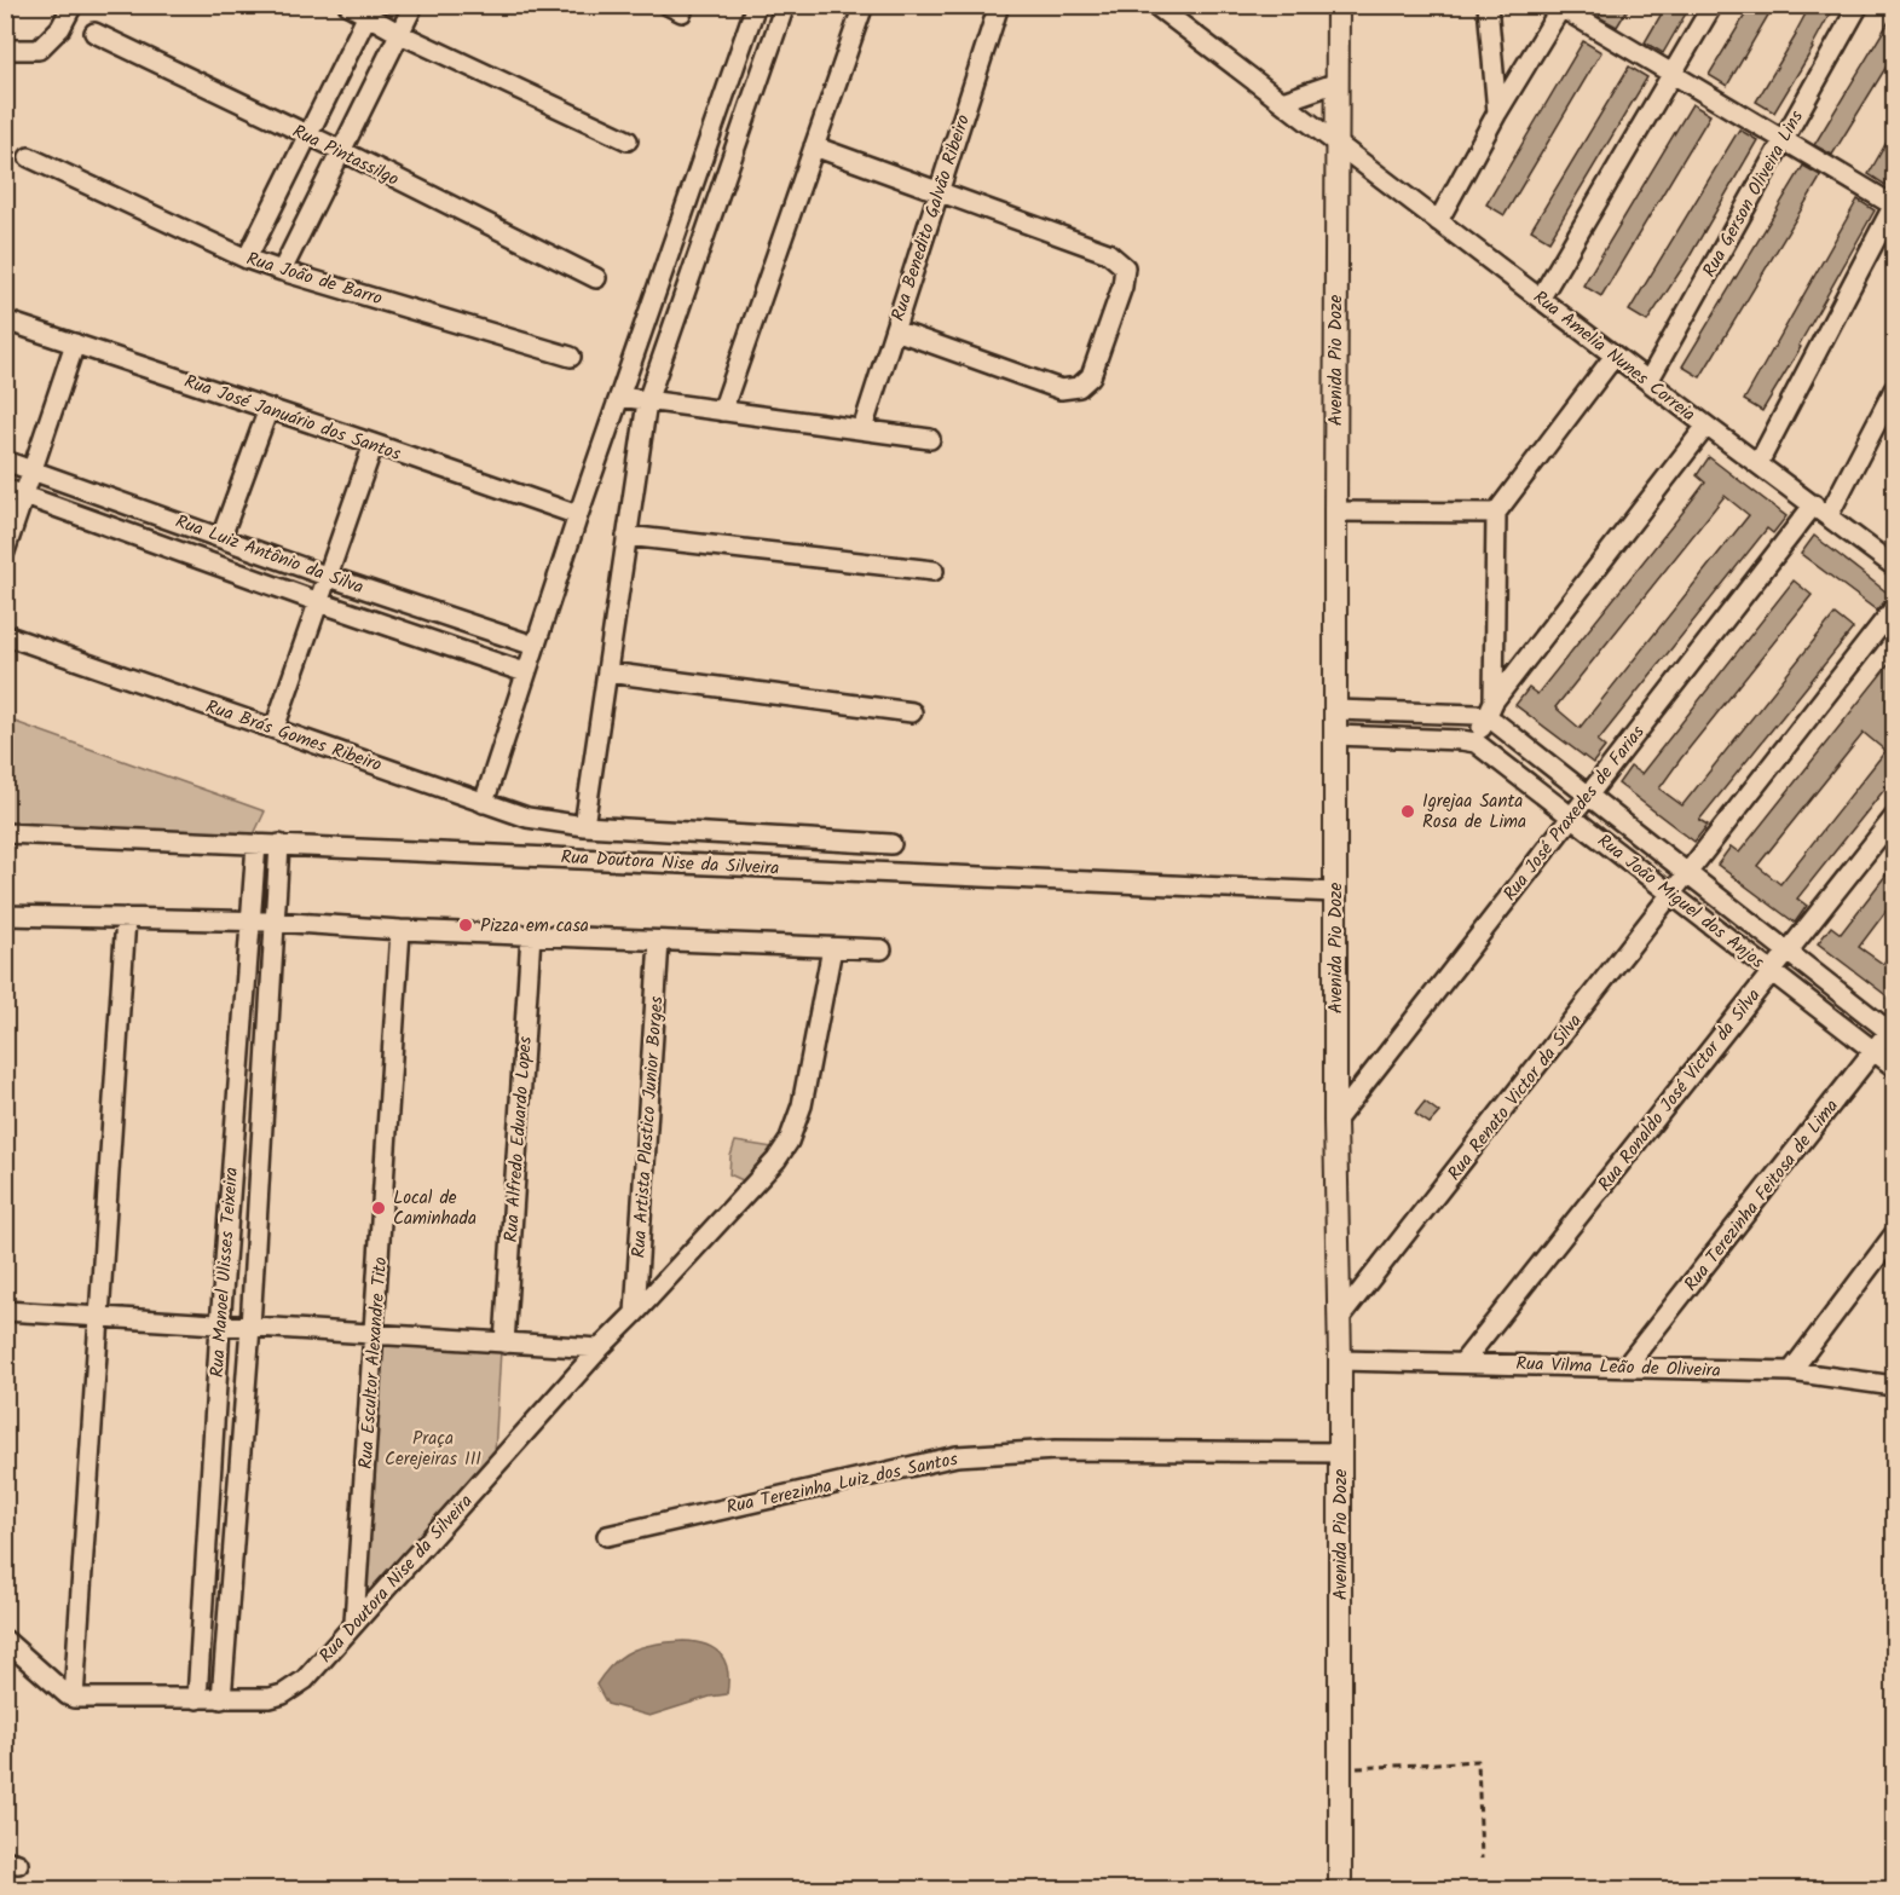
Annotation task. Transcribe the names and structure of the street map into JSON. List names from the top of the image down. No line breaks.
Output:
{"streets":{"street":["Rua Pintassilgo","Rua Gerson Oliveira Lins","Rua Benedito Galvão Ribeiro","Rua João de Barro","Rua Amelia Nunes Correia","Avenida Pio Doze","Rua José Januário dos Santos","Rua Luiz Antônio da Silva","Rua Brás Gomes Ribeiro","Rua José Praxedes de Farias","Rua Doutora Nise da Silveira","Rua João Miguel dos Anjos","Rua Ronaldo José Victor da Silva","Rua Renato Victor da Silva","Rua Artista Plastico Junior Borges","Rua Alfredo Eduardo Lopes","Rua Terezinha Feitosa de Lima","Rua Manoel Ulisses Teixeira","Rua Escultor Alexandre Tito","Rua Vilma Leão de Oliveira","Rua Terezinha Luiz dos Santos"]},"crossings":[["Rua Gerson Oliveira Lins","Rua Amelia Nunes Correia"],["Rua Amelia Nunes Correia","Avenida Pio Doze"],["Rua Amelia Nunes Correia","Rua José Praxedes de Farias"],["Avenida Pio Doze","Rua José Praxedes de Farias"],["Avenida Pio Doze","Rua Doutora Nise da Silveira"],["Avenida Pio Doze","Rua Renato Victor da Silva"],["Avenida Pio Doze","Rua Vilma Leão de Oliveira"],["Avenida Pio Doze","Rua Terezinha Luiz dos Santos"],["Rua José Praxedes de Farias","Rua João Miguel dos Anjos"],["Rua Doutora Nise da Silveira","Rua Artista Plastico Junior Borges"],["Rua Doutora Nise da Silveira","Rua Manoel Ulisses Teixeira"],["Rua Doutora Nise da Silveira","Rua Escultor Alexandre Tito"],["Rua João Miguel dos Anjos","Rua Ronaldo José Victor da Silva"],["Rua João Miguel dos Anjos","Rua Renato Victor da Silva"],["Rua João Miguel dos Anjos","Rua Terezinha Feitosa de Lima"],["Rua Ronaldo José Victor da Silva","Rua Vilma Leão de Oliveira"],["Rua Terezinha Feitosa de Lima","Rua Vilma Leão de Oliveira"]],"parks":["Praça Cerejeiras III"],"places":["Igrejaa Santa Rosa de Lima","Pizza em casa","Local de Caminhada"]}
